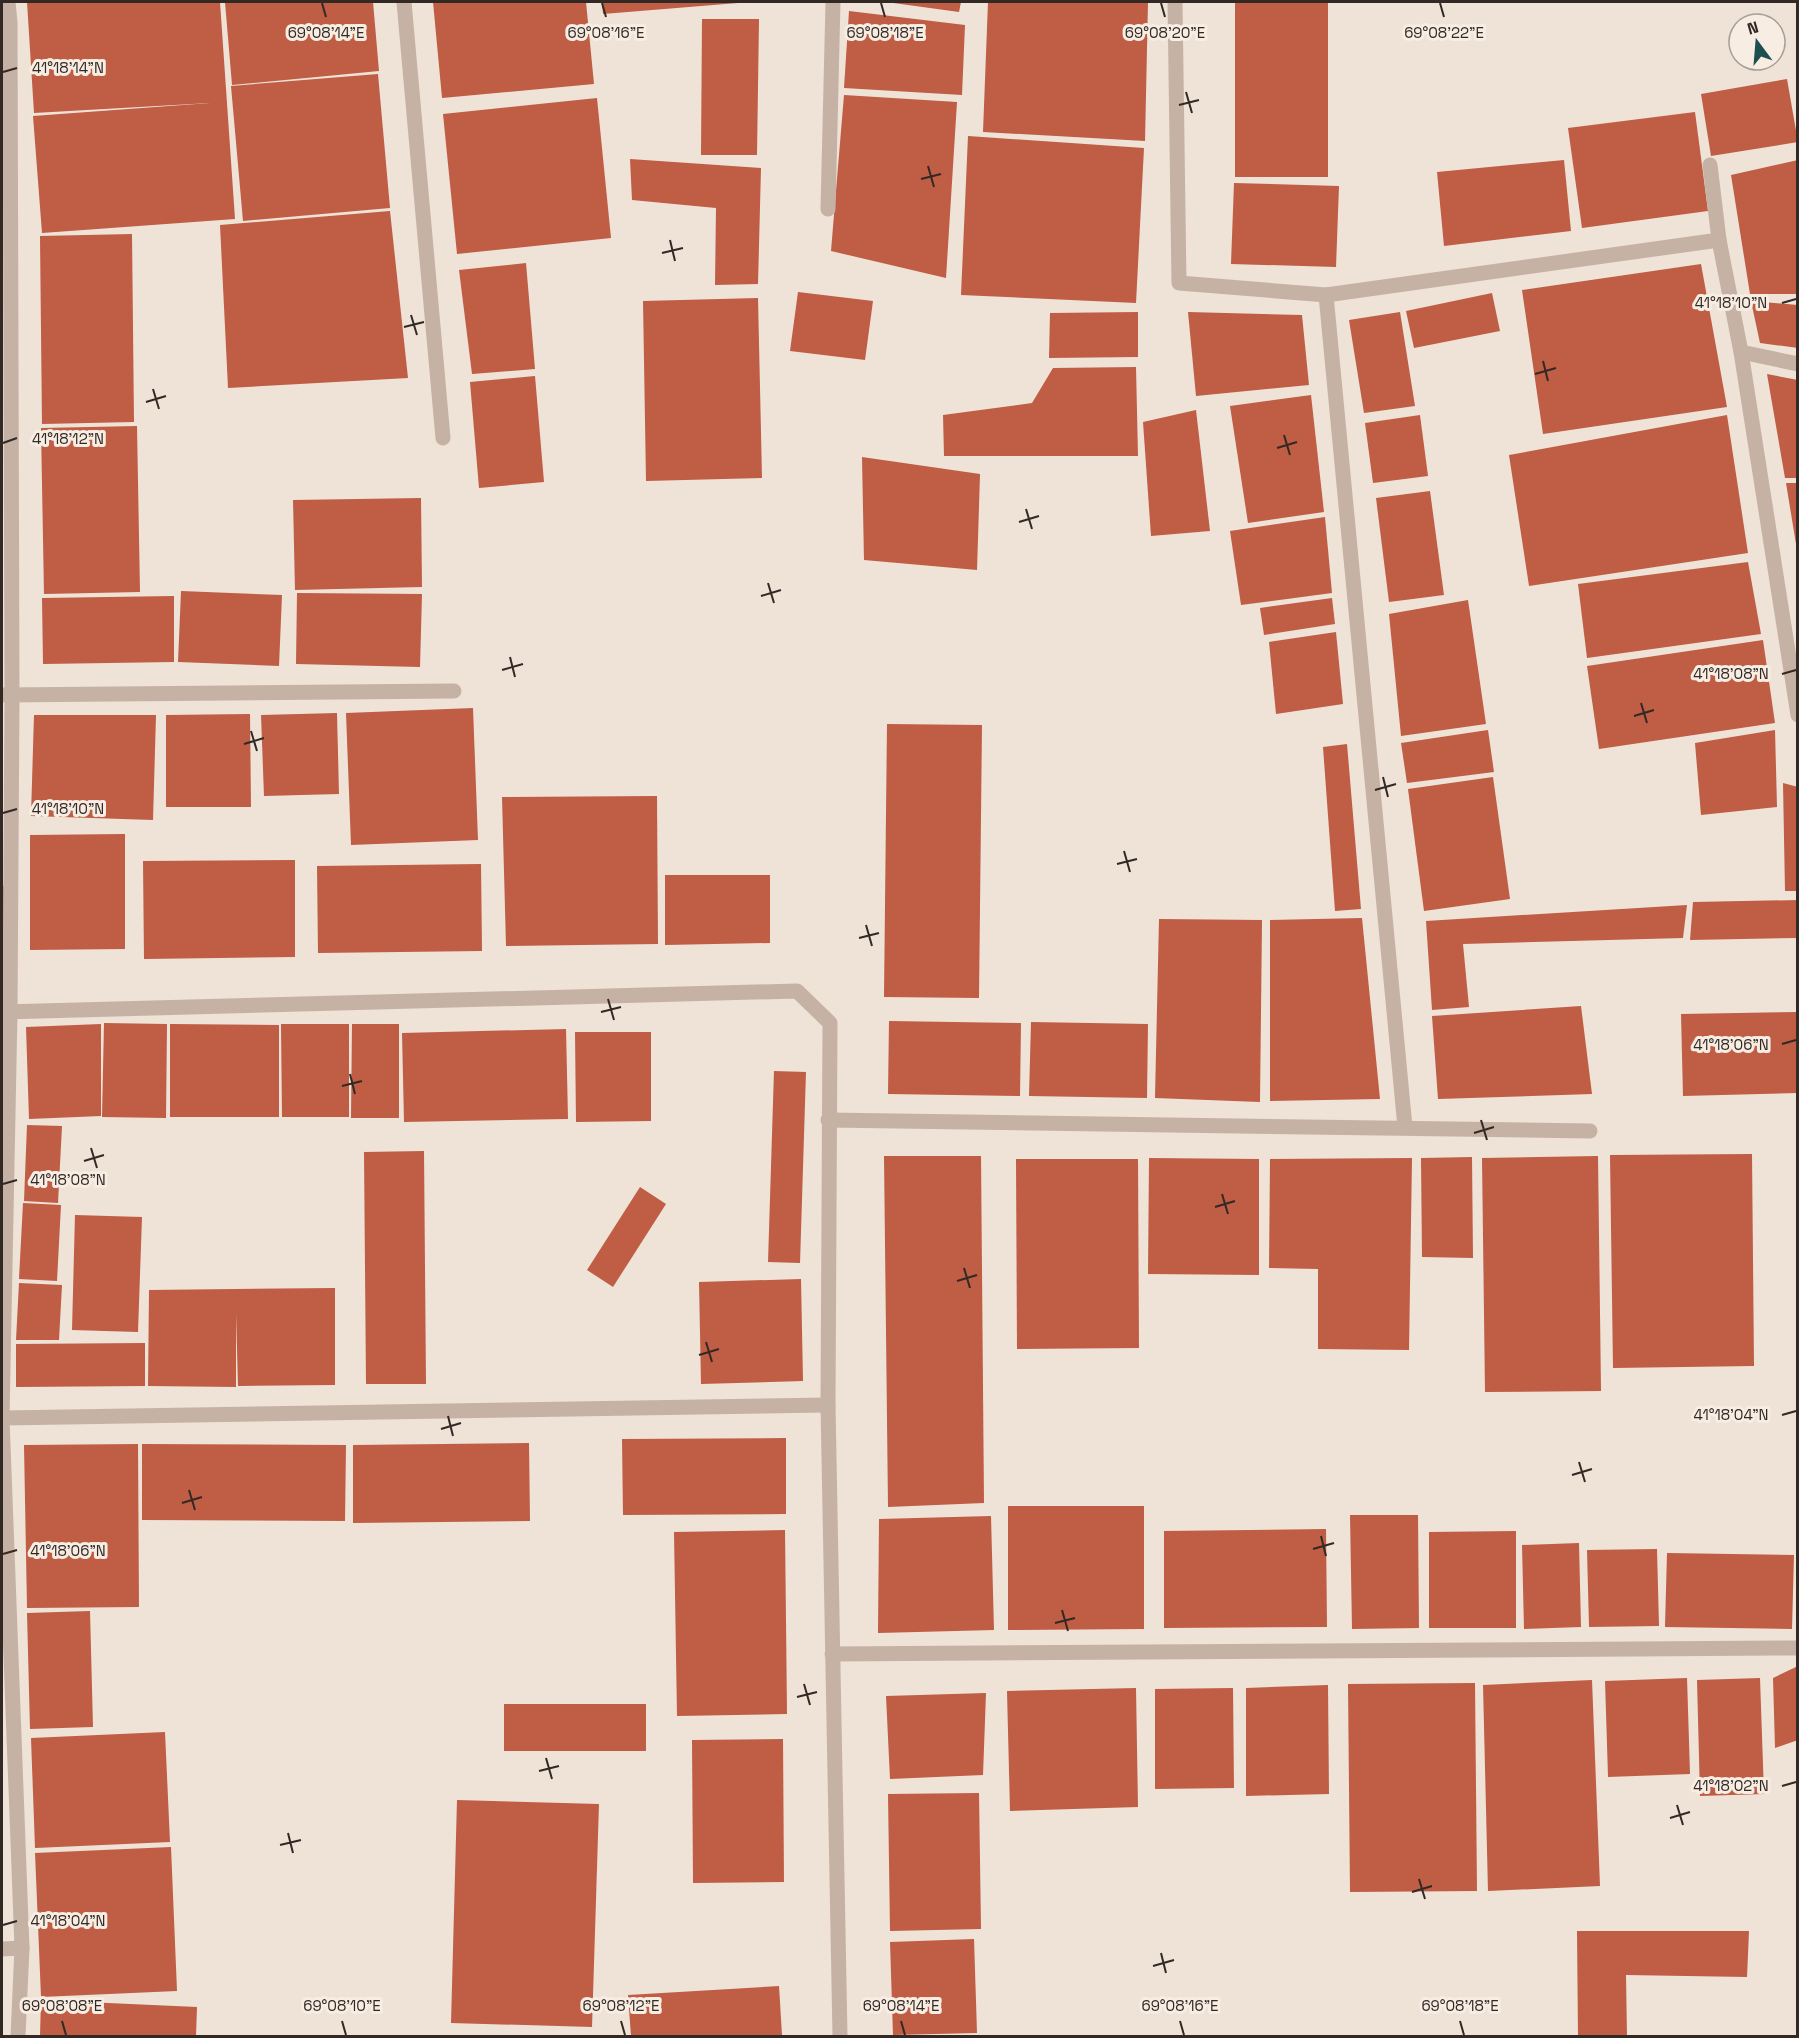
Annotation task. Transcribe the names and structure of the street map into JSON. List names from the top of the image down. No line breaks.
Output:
{"north":"top","coordinates":["69°08'14\"E","69°08'16\"E","69°08'18\"E","69°08'20\"E","69°08'22\"E","41°18'14\"N","41°18'10\"N","41°18'12\"N","41°18'08\"N","41°18'06\"N","41°18'04\"N","41°18'02\"N","69°08'08\"E","69°08'10\"E","69°08'12\"E"]}
